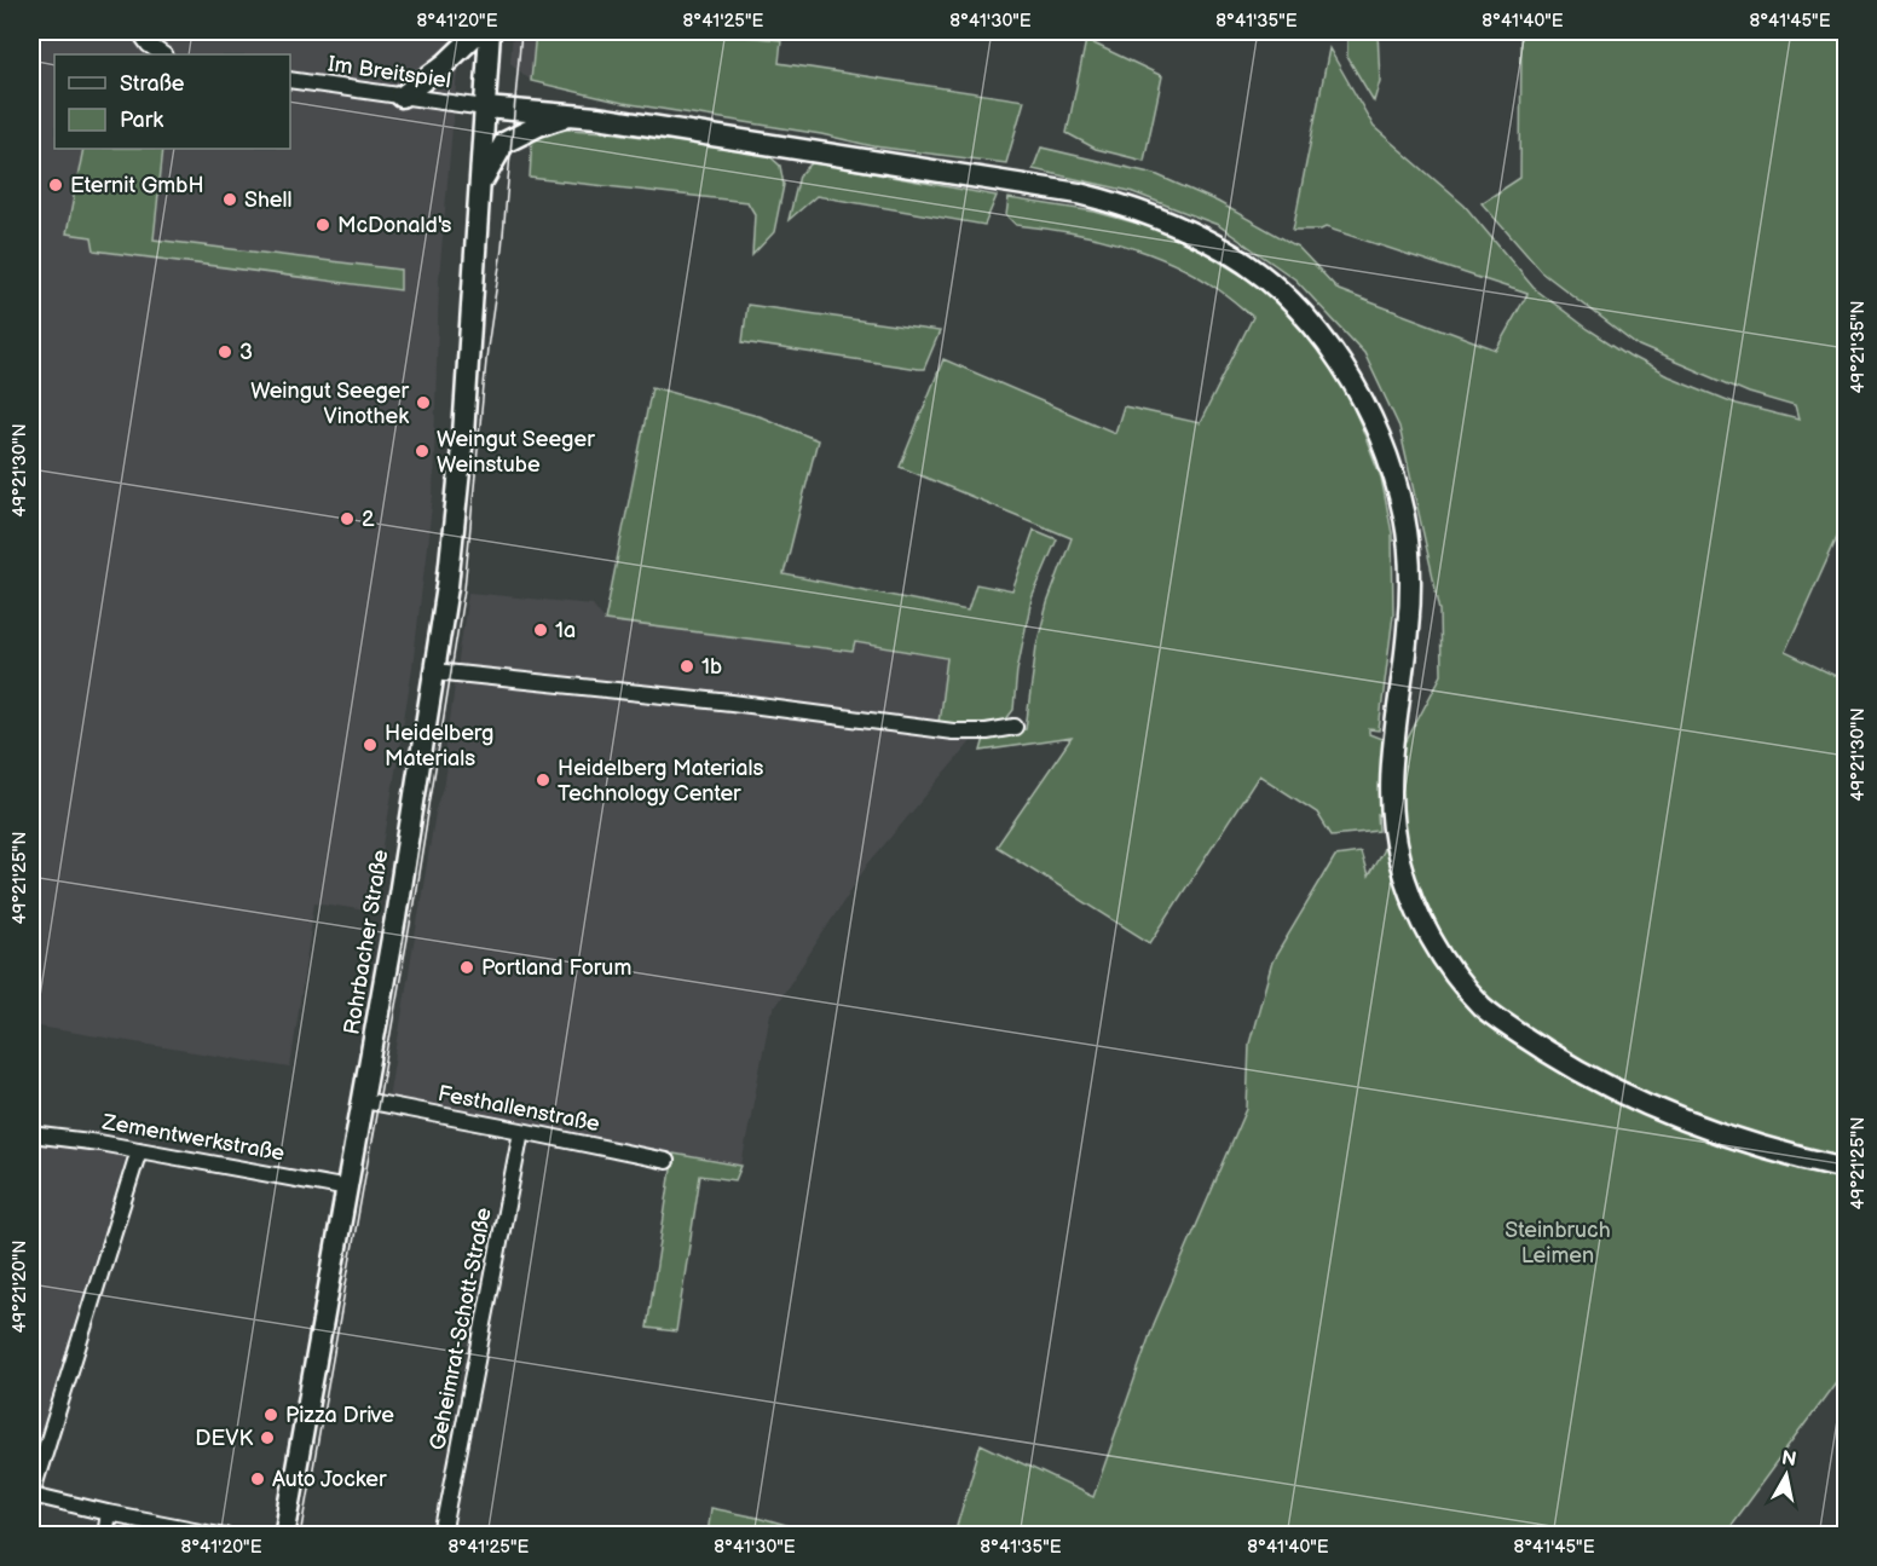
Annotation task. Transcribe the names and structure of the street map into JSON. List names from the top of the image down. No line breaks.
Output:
{"streets":{"main road":["Rohrbacher Straße"],"street":["Im Breitspiel","Festhallenstraße","Zementwerkstraße","Geheimrat-Schott-Straße"]},"crossings":[["Im Breitspiel","Rohrbacher Straße"],["Rohrbacher Straße","Festhallenstraße"],["Rohrbacher Straße","Zementwerkstraße"],["Festhallenstraße","Geheimrat-Schott-Straße"]],"parks":["Steinbruch Leimen"],"places":["Eternit GmbH","Shell","McDonald's","3","Weingut Seeger Vinothek","Weingut Seeger Weinstube","2","1a","1b","Heidelberg Materials","Heidelberg Materials Technology Center","Portland Forum","Pizza Drive","DEVK","Auto Jocker"],"legend":["Straße","Park"],"north":"top","coordinates":["8°41'20\"E","8°41'25\"E","8°41'30\"E","8°41'35\"E","8°41'40\"E","8°41'45\"E","49°21'35\"N","49°21'30\"N","49°21'25\"N","49°21'20\"N"]}
